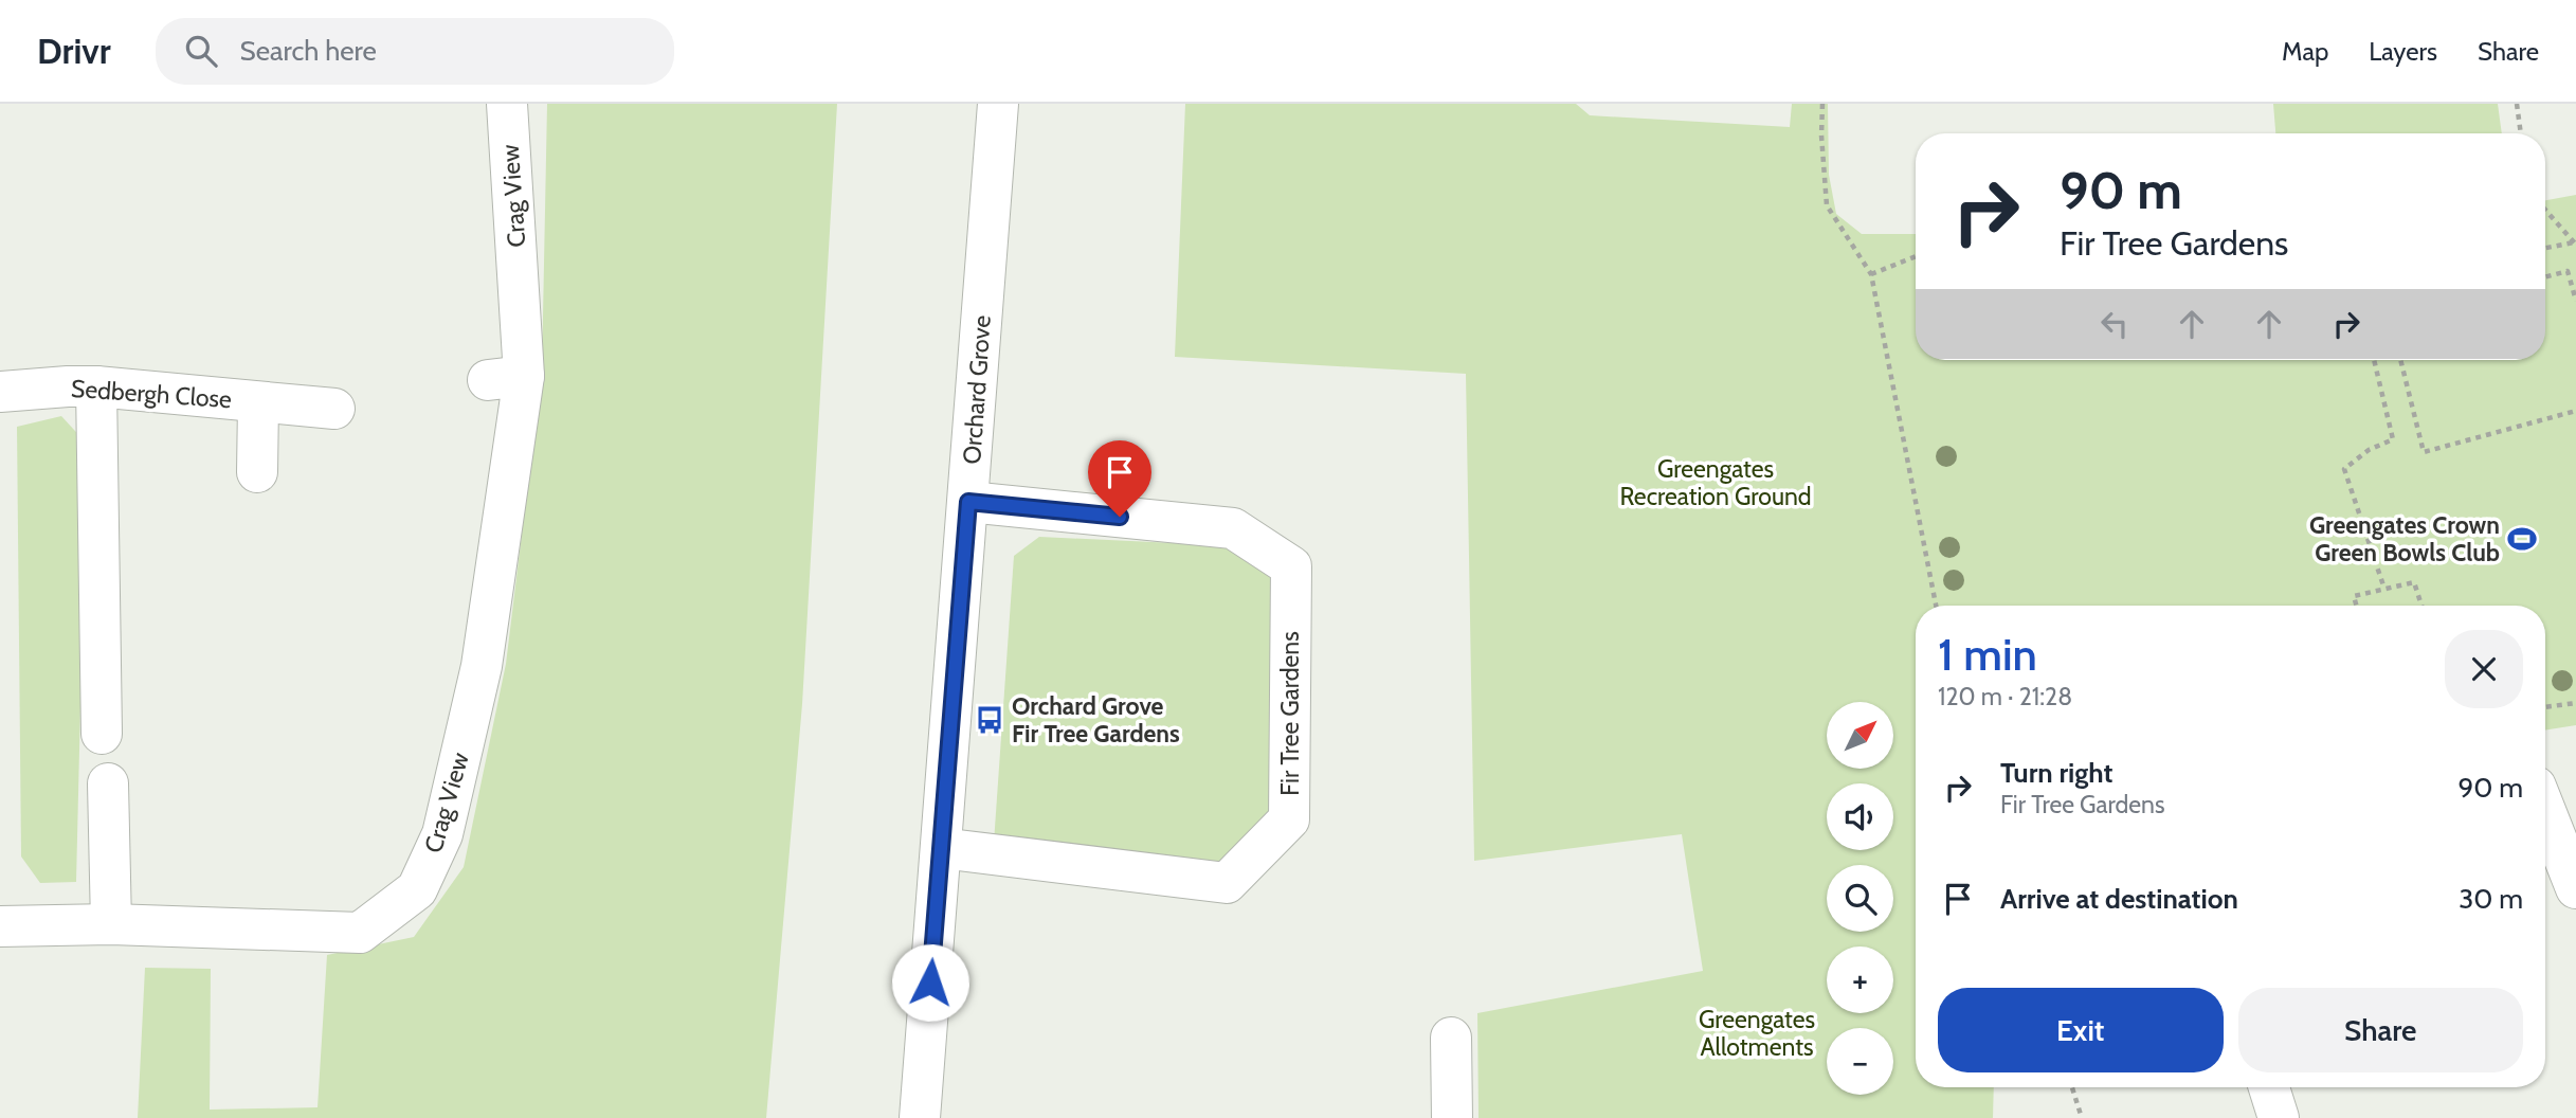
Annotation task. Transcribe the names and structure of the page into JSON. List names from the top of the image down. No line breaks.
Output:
{"streets":{"street":["Crag View","Orchard Grove","Sedbergh Close","Fir Tree Gardens"]},"crossings":[["Orchard Grove","Fir Tree Gardens"]],"parks":["Greengates Recreation Ground","Greengates Allotments"],"places":{"sports":["Greengates Crown Green Bowls Club"],"bus stop":["Orchard Grove Fir Tree Gardens"]},"north":"top right","page":{"header":"Drivr","search":"Search here","nav":["Map","Layers","Share"],"turn":["90 m","Fir Tree Gardens"],"heading":["1 min","120 m · 21:28"],"map_buttons":["+","−"],"list":[{"name":"Turn right","note":"Fir Tree Gardens","value":"90 m"},{"name":"Arrive at destination","value":"30 m"}],"buttons":["Exit","Share"]}}
